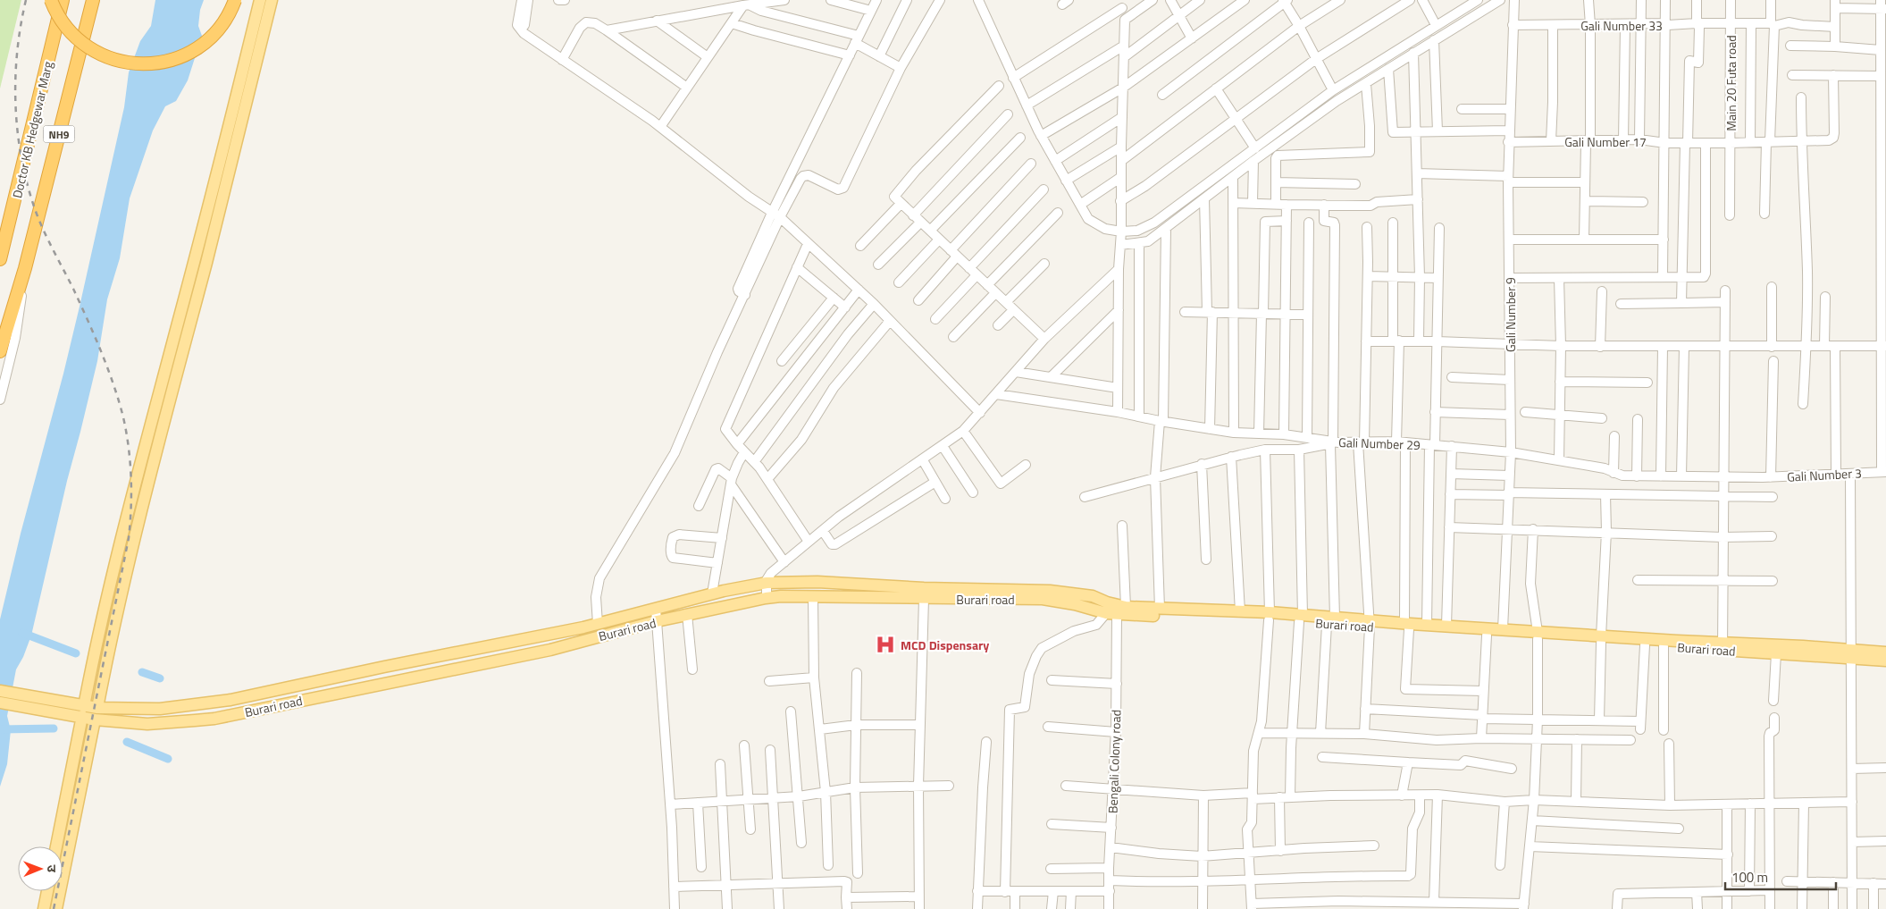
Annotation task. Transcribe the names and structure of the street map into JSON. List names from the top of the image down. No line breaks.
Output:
{"streets":{"highway":["Doctor KB Hedgewar Marg","NH9"],"main road":["Burari road"],"street":["Gali Number 33","Main 20 Futa road","Gali Number 17","Gali Number 9","Gali Number 29","Gali Number 3","Bengali Colony road"]},"crossings":[["Gali Number 33","Main 20 Futa road"],["Gali Number 33","Gali Number 9"],["Main 20 Futa road","Gali Number 17"],["Gali Number 17","Gali Number 9"],["Gali Number 9","Gali Number 29"],["Gali Number 9","Burari road"],["Gali Number 29","Gali Number 3"],["Burari road","Bengali Colony road"]],"places":{"hospital":["MCD Dispensary"]},"scale_bar":"100 m","north":"right"}
